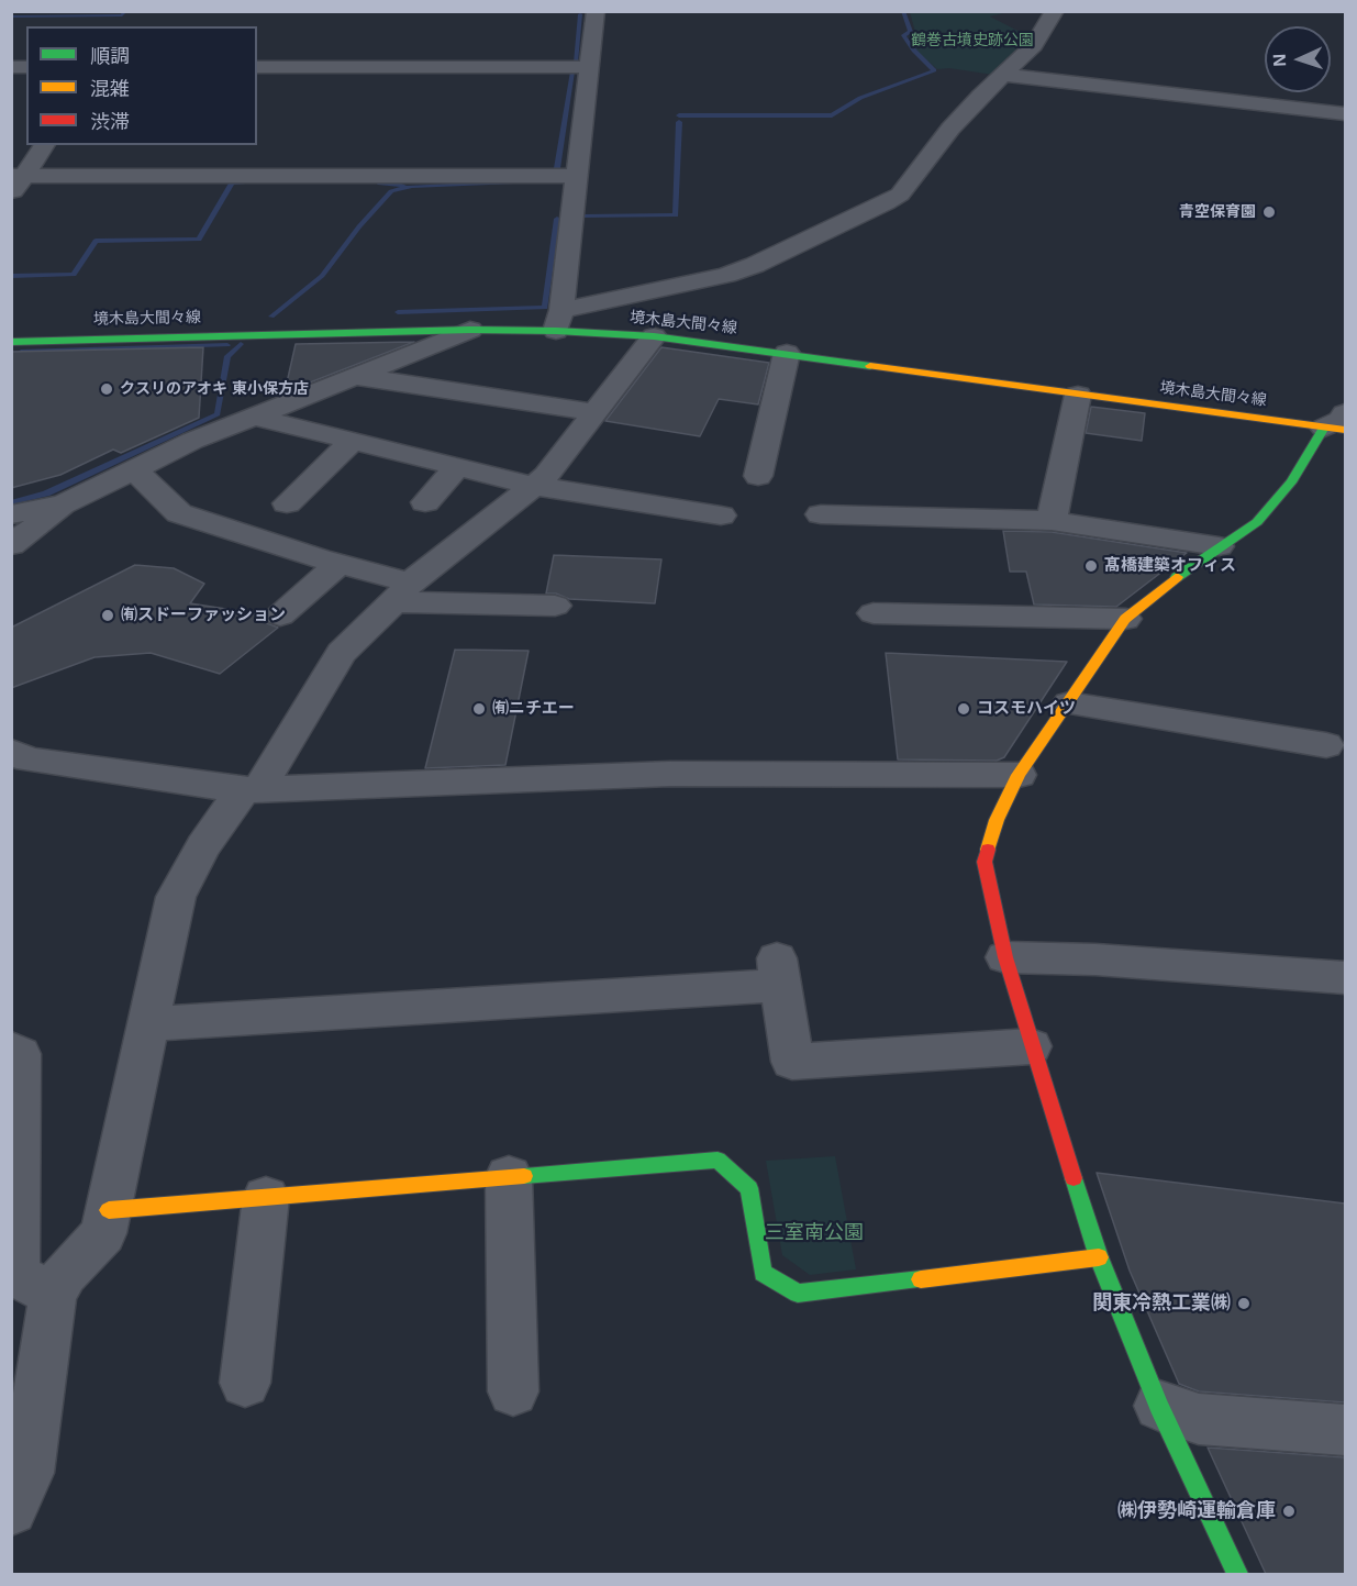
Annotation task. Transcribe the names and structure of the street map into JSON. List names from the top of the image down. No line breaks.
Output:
{"streets":{"street":["境木島大間々線"]},"parks":["鶴巻古墳史跡公園","三室南公園"],"places":["青空保育園","クスリのアオキ 東小保方店","髙橋建築オフィス","㈲スドーファッション","㈲ニチエー","コスモハイツ","関東冷熱工業㈱","㈱伊勢崎運輸倉庫"],"legend":["順調","混雑","渋滞"],"north":"left"}
